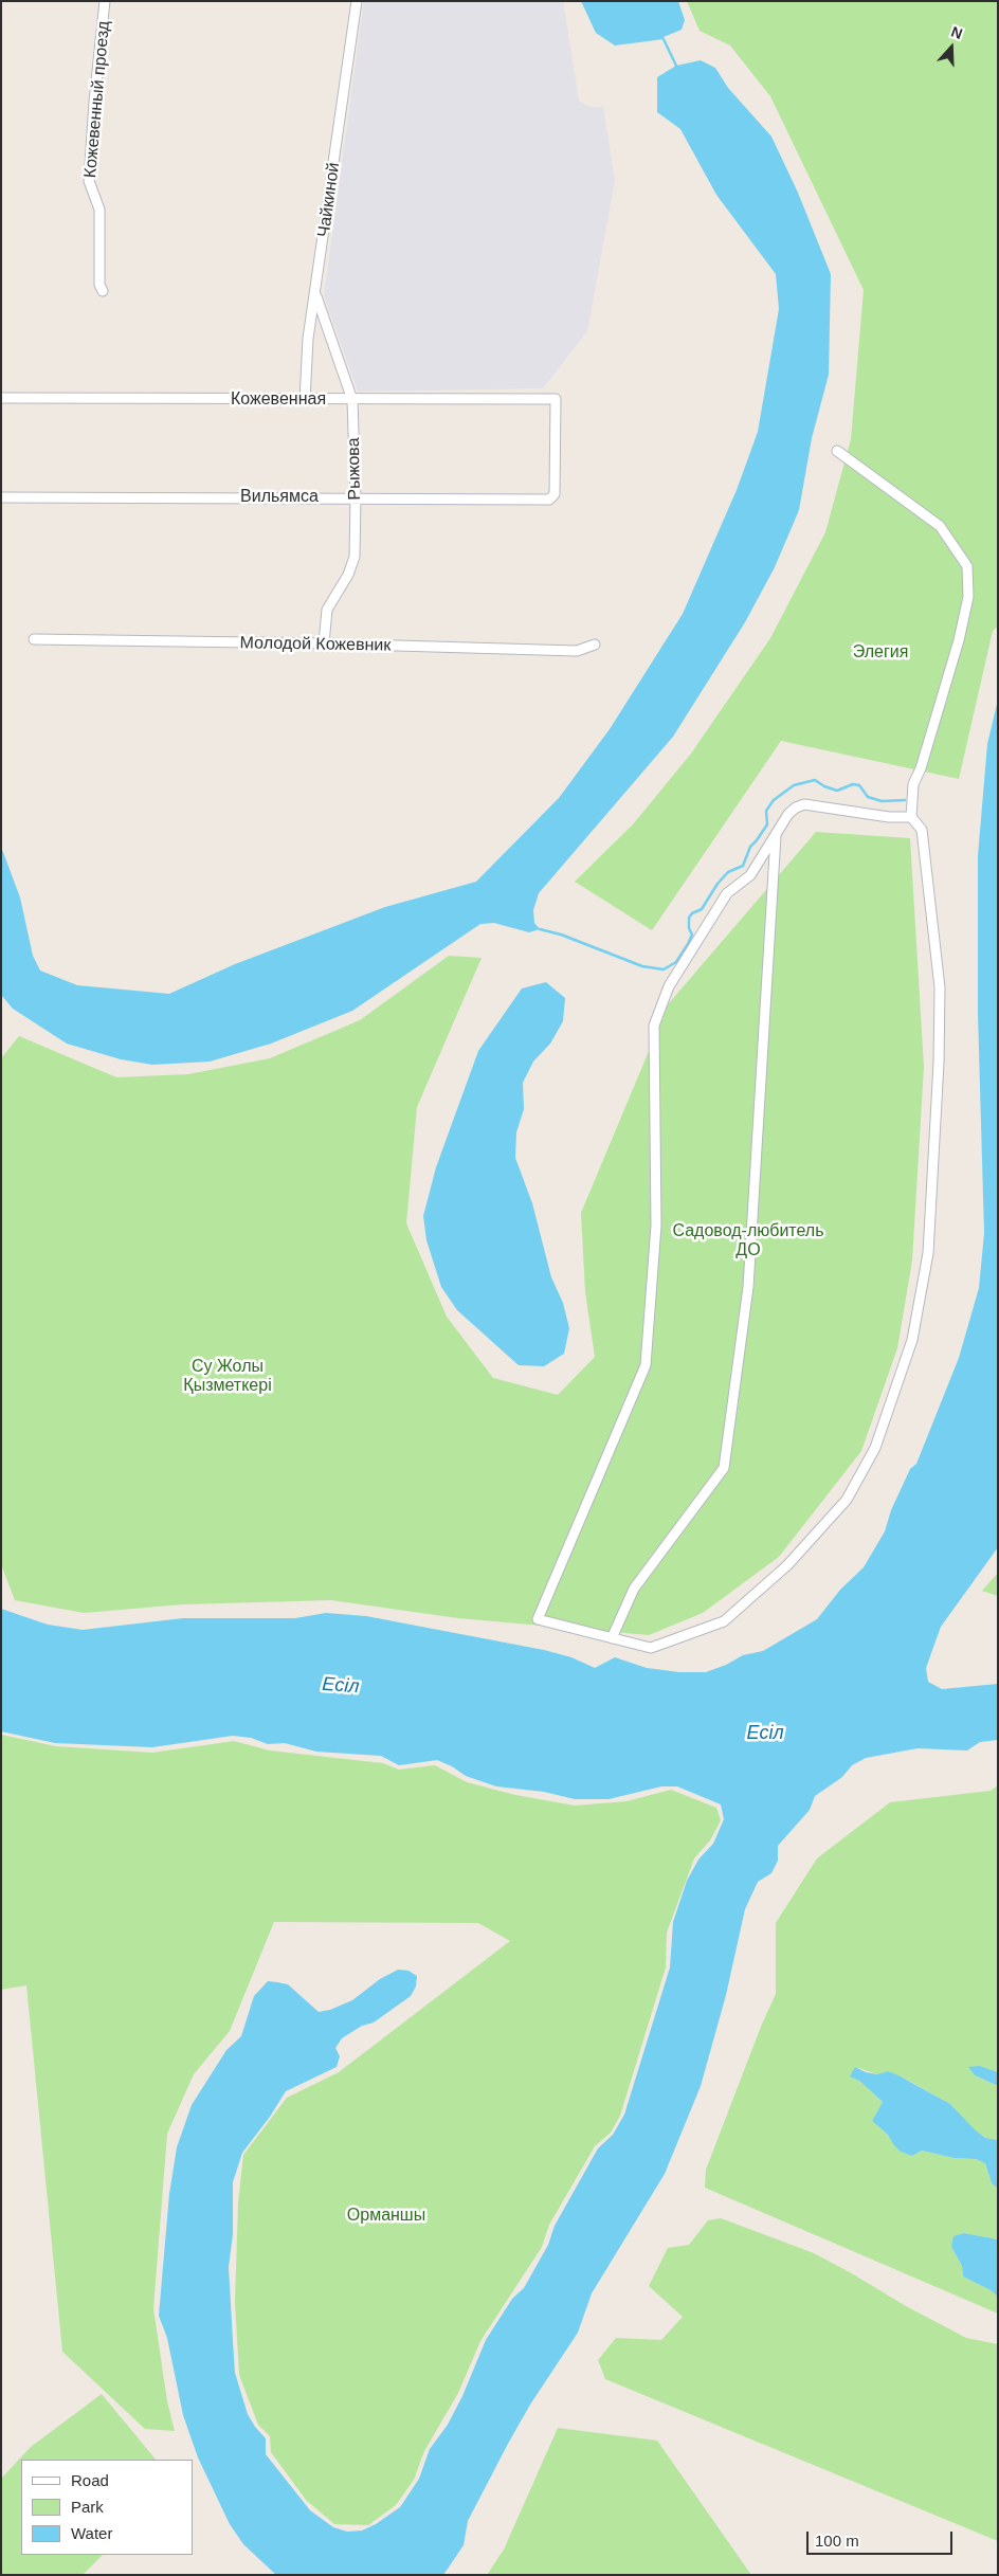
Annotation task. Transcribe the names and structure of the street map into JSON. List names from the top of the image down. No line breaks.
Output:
{"streets":{"street":["Кожевенный проезд","Чайкиной","Кожевенная","Рыжова","Вильямса","Молодой Кожевник"]},"crossings":[["Чайкиной","Кожевенная"],["Чайкиной","Рыжова"],["Кожевенная","Рыжова"],["Кожевенная","Вильямса"],["Рыжова","Вильямса"],["Рыжова","Молодой Кожевник"]],"water":["Есіл"],"parks":["Элегия","Садовод-любитель ДО","Су Жолы Қызметкері","Орманшы"],"legend":["Road","Park","Water"],"scale_bar":"100 m","north":"top"}
